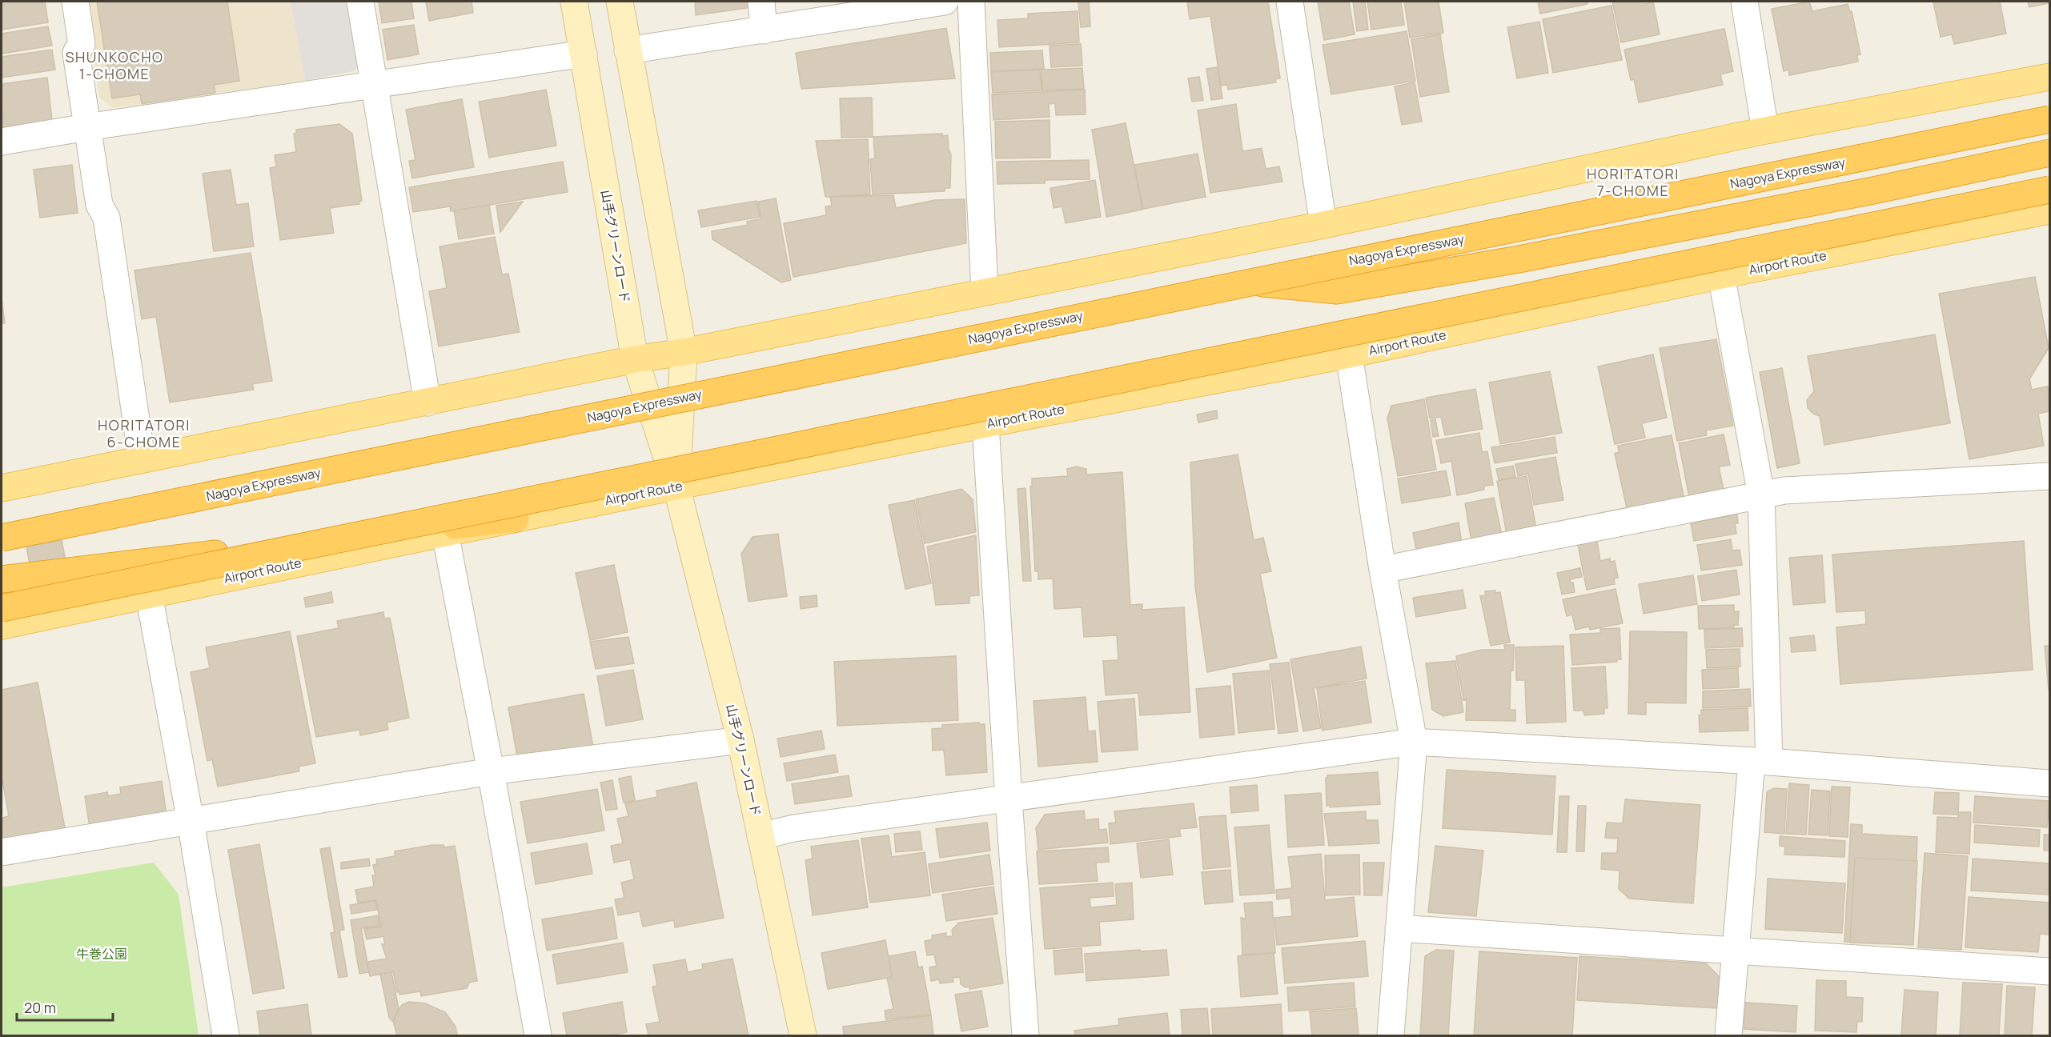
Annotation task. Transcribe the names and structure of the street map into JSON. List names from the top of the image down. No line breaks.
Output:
{"streets":{"highway":["Nagoya Expressway"],"main road":["Airport Route"],"street":["山手グリーンロード"]},"crossings":[["山手グリーンロード","Airport Route"]],"districts":["SHUNKOCHO 1-CHOME","HORITATORI 7-CHOME","HORITATORI 6-CHOME"],"parks":["牛巻公園"],"scale_bar":"20 m"}
